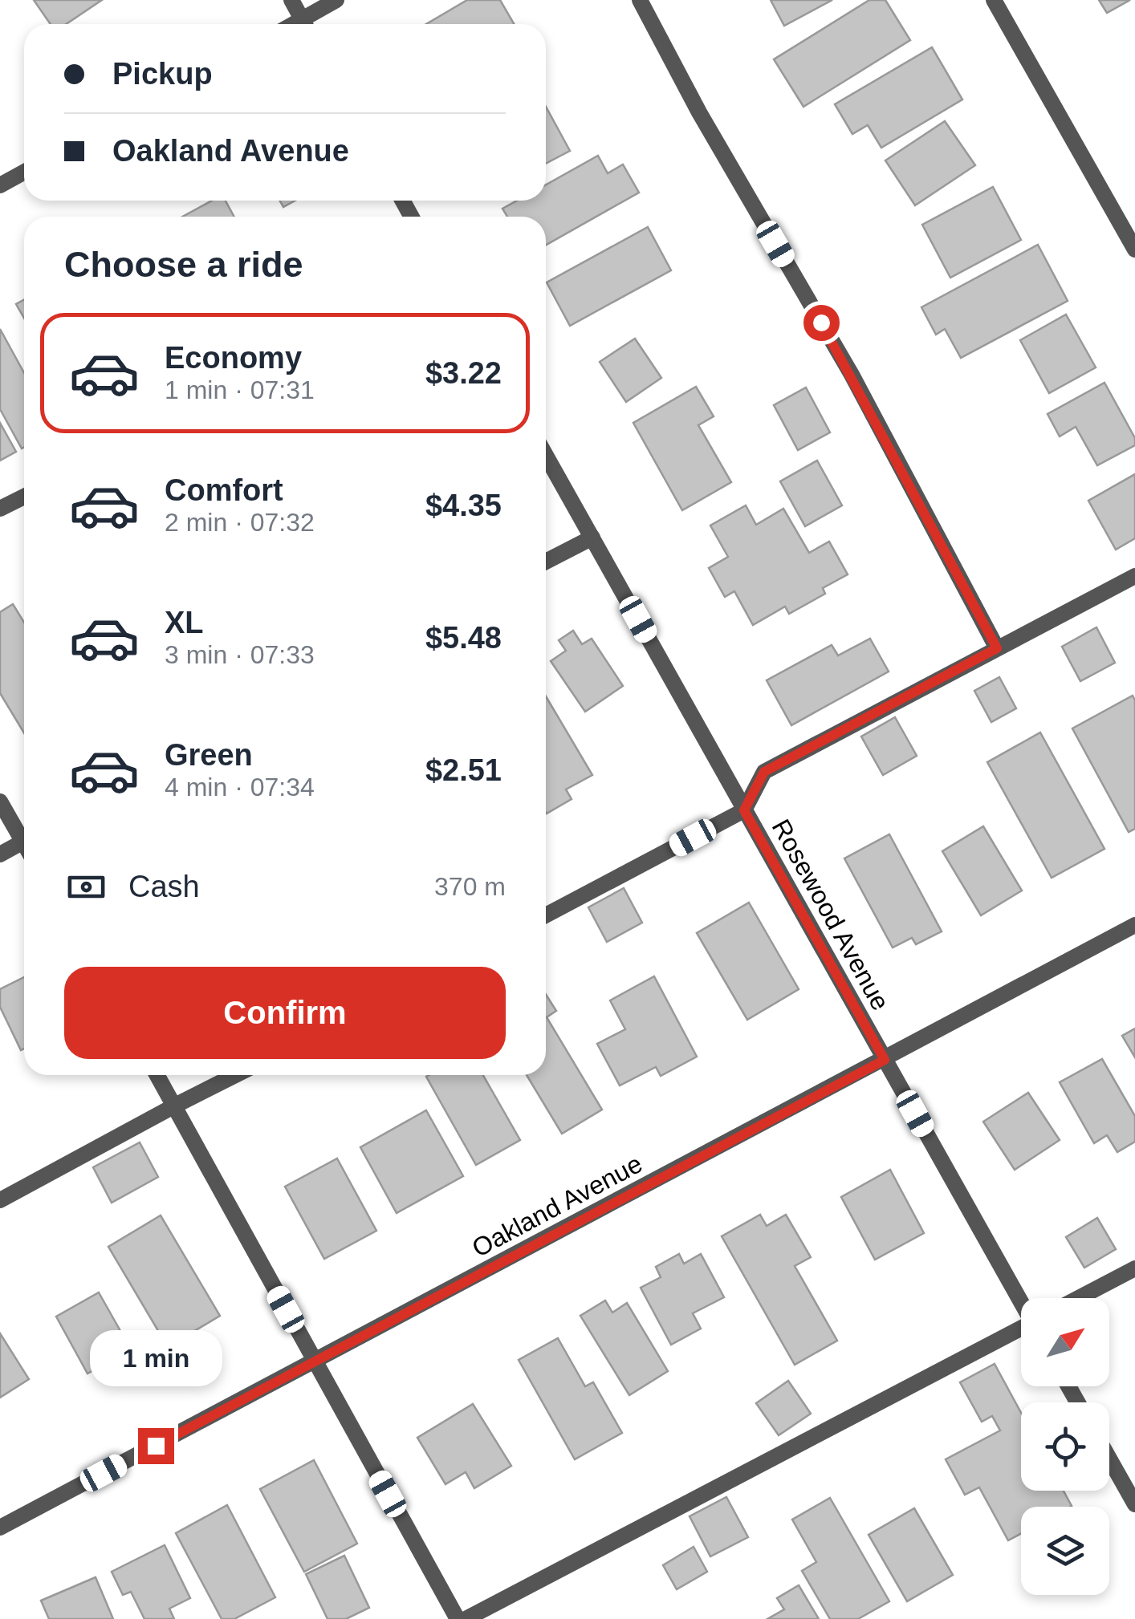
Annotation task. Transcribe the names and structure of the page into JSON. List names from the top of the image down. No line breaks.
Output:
{"streets":{"street":["Rosewood Avenue","Oakland Avenue"]},"crossings":[["Rosewood Avenue","Oakland Avenue"]],"north":"top right","page":{"banner":["Pickup","Oakland Avenue"],"heading":"Choose a ride","list":[{"name":"Economy","note":"1 min · 07:31","value":"$3.22"},{"name":"Comfort","note":"2 min · 07:32","value":"$4.35"},{"name":"XL","note":"3 min · 07:33","value":"$5.48"},{"name":"Green","note":"4 min · 07:34","value":"$2.51"}],"pay":["Cash","370 m"],"buttons":"Confirm","bubble":"1 min"}}
